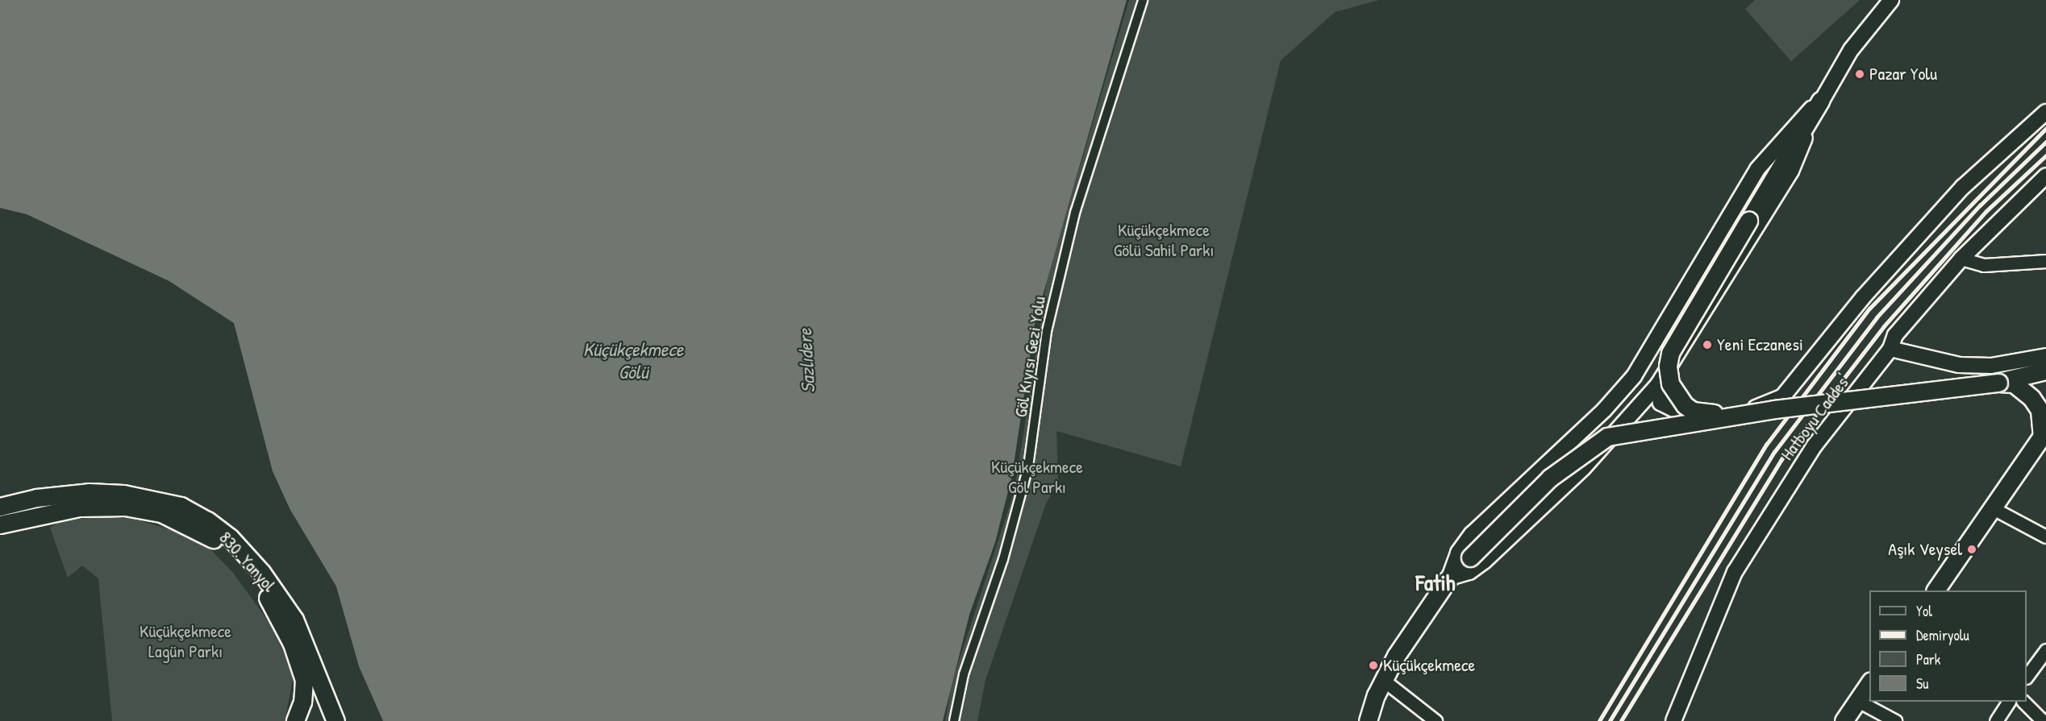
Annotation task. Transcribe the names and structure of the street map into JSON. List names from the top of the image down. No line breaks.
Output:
{"streets":{"main road":["830. Yanyol"],"street":["Göl Kıyısı Gezi Yolu","Hatboyu Caddes'"]},"districts":["Fatih"],"water":["Küçükçekmece Gölü","Sazlıdere"],"parks":["Küçükçekmece Gölü Sahil Parkı","Küçükçekmece Göl Parkı","Küçükçekmece Lagün Parkı"],"places":["Pazar Yolu","Yeni Eczanesi","Aşık Veysel","Küçükçekmece"],"legend":["Yol","Demiryolu","Park","Su"]}
